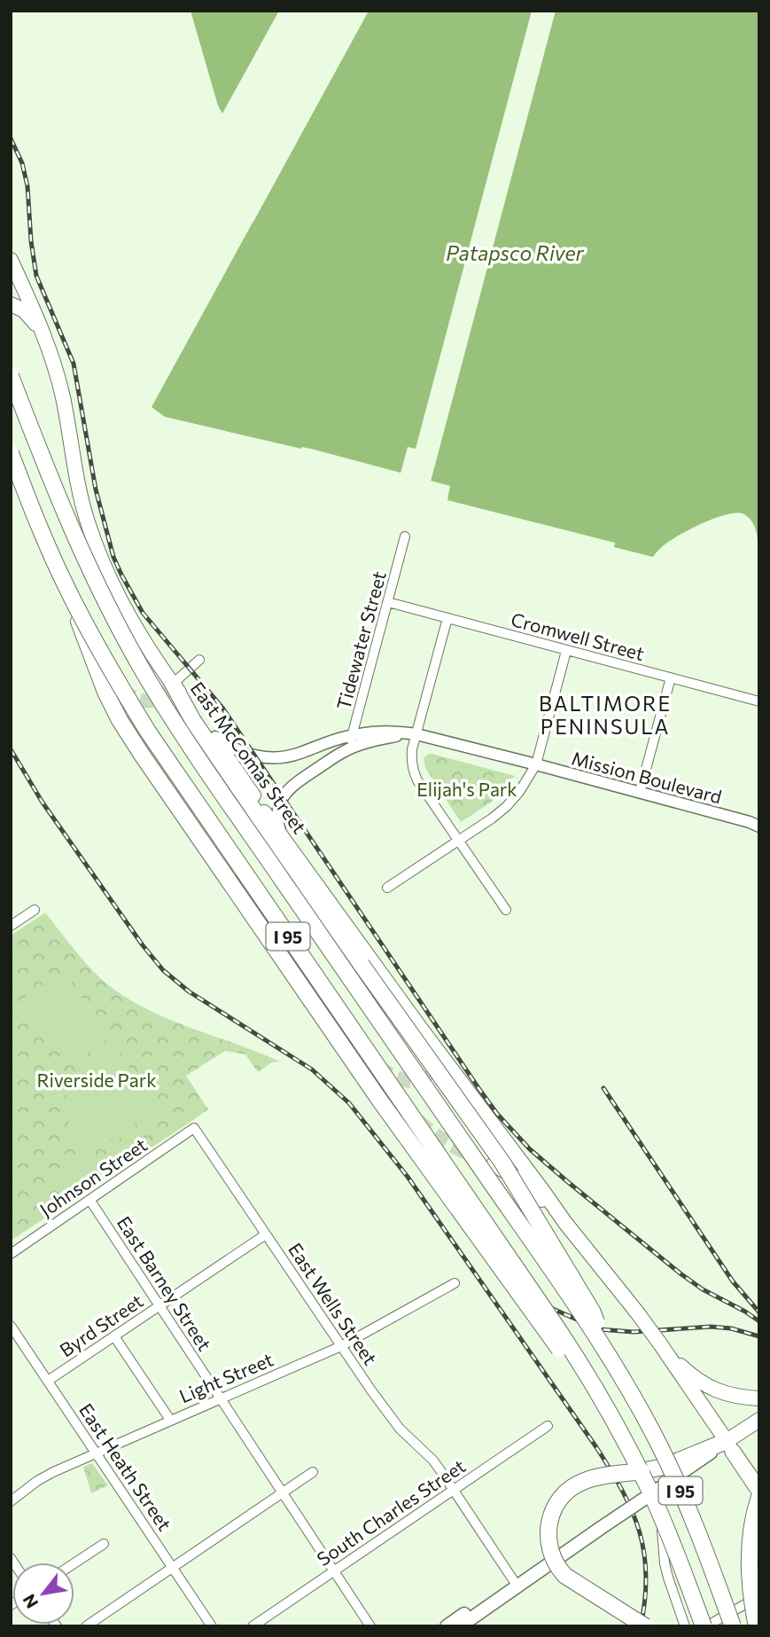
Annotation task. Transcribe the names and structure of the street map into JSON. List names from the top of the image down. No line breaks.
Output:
{"streets":{"highway":["I 95"],"main road":["East McComas Street"],"street":["Cromwell Street","Tidewater Street","Mission Boulevard","Johnson Street","East Barney Street","East Wells Street","Byrd Street","Light Street","East Heath Street","South Charles Street"]},"crossings":[["Cromwell Street","Tidewater Street"],["Tidewater Street","Mission Boulevard"],["East McComas Street","Mission Boulevard"],["Johnson Street","East Barney Street"],["Johnson Street","East Wells Street"],["East Barney Street","Byrd Street"],["East Barney Street","Light Street"],["East Barney Street","South Charles Street"],["East Wells Street","Byrd Street"],["East Wells Street","Light Street"],["East Wells Street","South Charles Street"],["Byrd Street","East Heath Street"],["Light Street","East Heath Street"]],"districts":["BALTIMORE PENINSULA"],"water":["Patapsco River"],"parks":["Elijah's Park","Riverside Park"],"north":"bottom left"}
